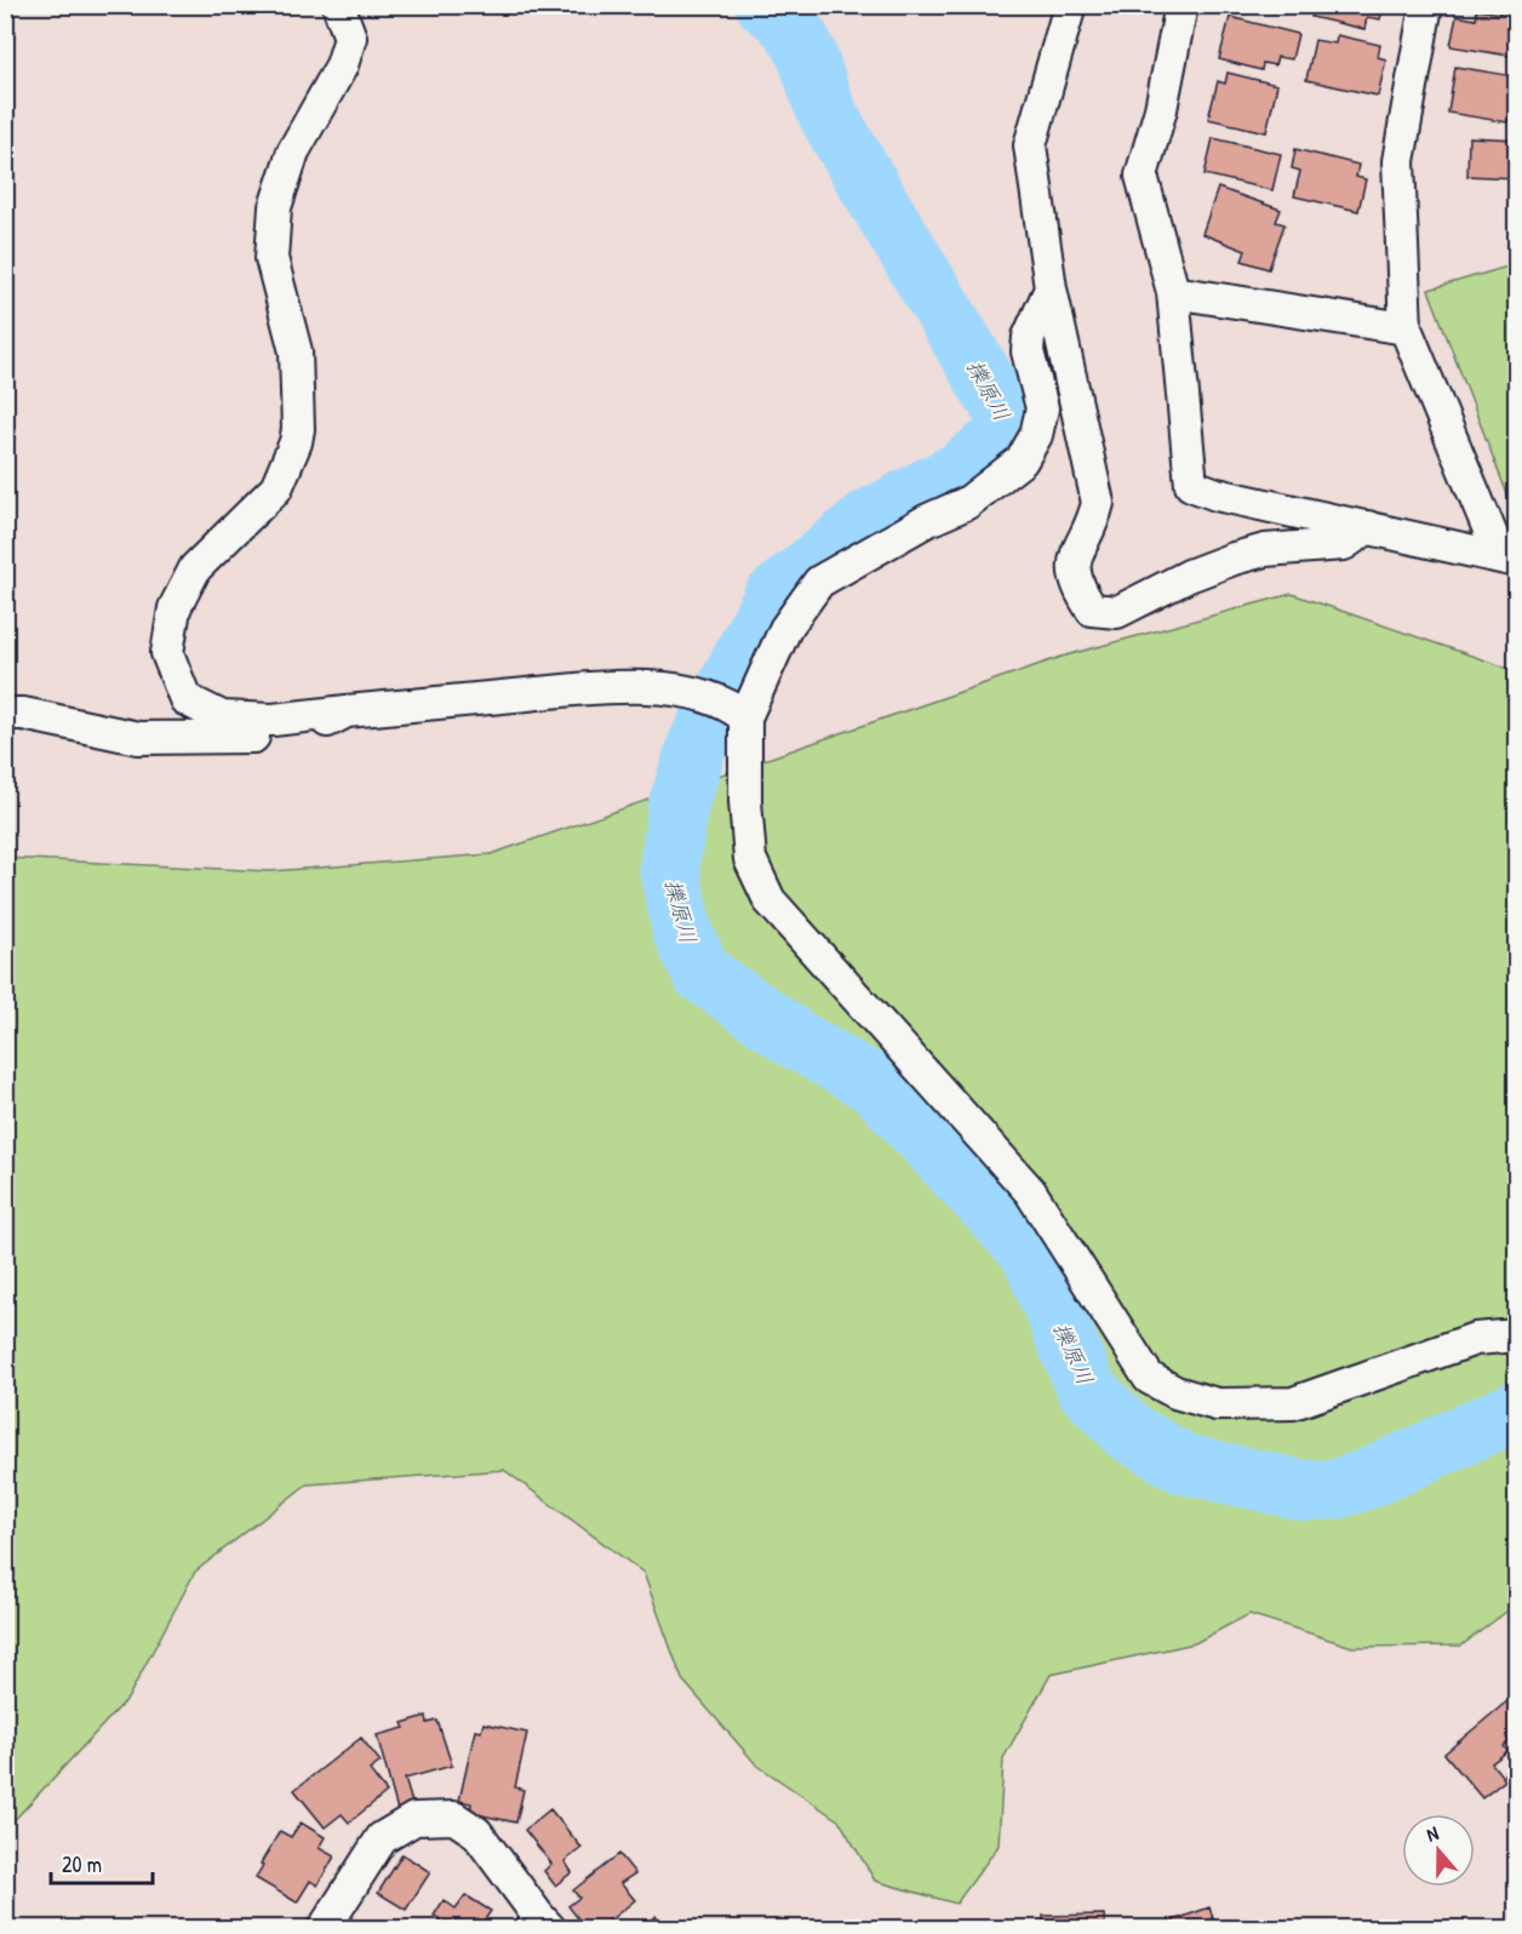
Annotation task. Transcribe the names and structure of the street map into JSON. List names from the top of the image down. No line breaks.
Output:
{"water":["擽原川"],"scale_bar":"20 m","north":"top"}
